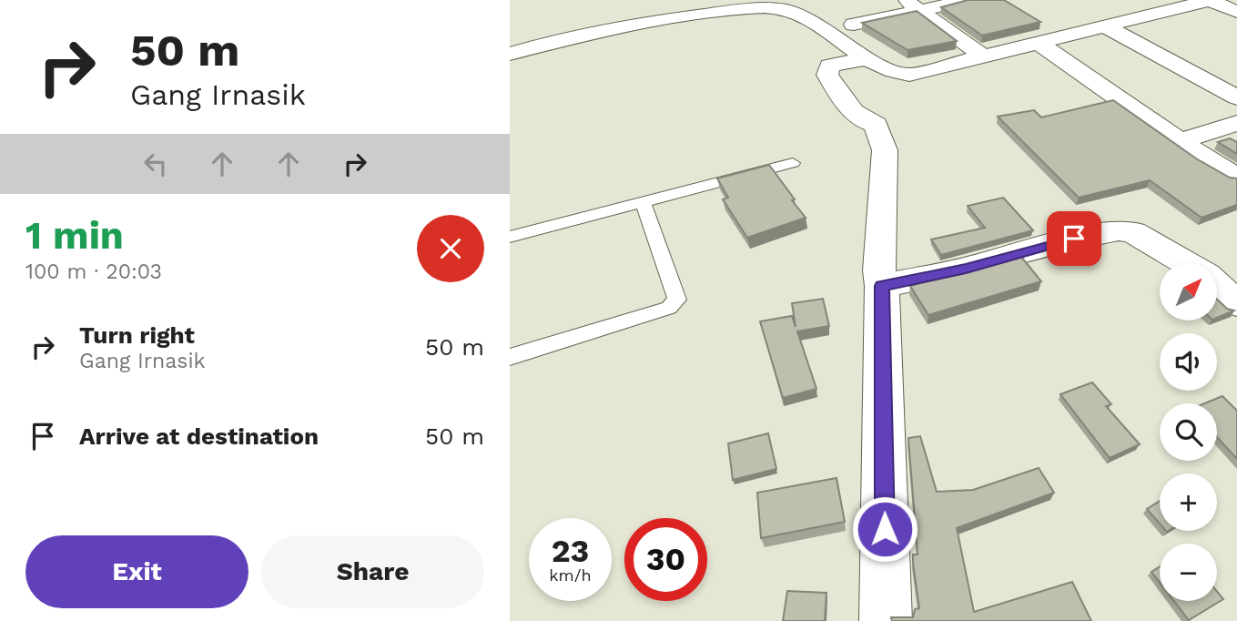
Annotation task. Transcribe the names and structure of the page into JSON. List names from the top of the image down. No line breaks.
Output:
{"north":"top right","page":{"turn":["50 m","Gang Irnasik"],"heading":["1 min","100 m · 20:03"],"map_buttons":["+","−"],"list":[{"name":"Turn right","note":"Gang Irnasik","value":"50 m"},{"name":"Arrive at destination","value":"50 m"}],"speed":"23 km/h","limit":"30","buttons":["Exit","Share"]}}
